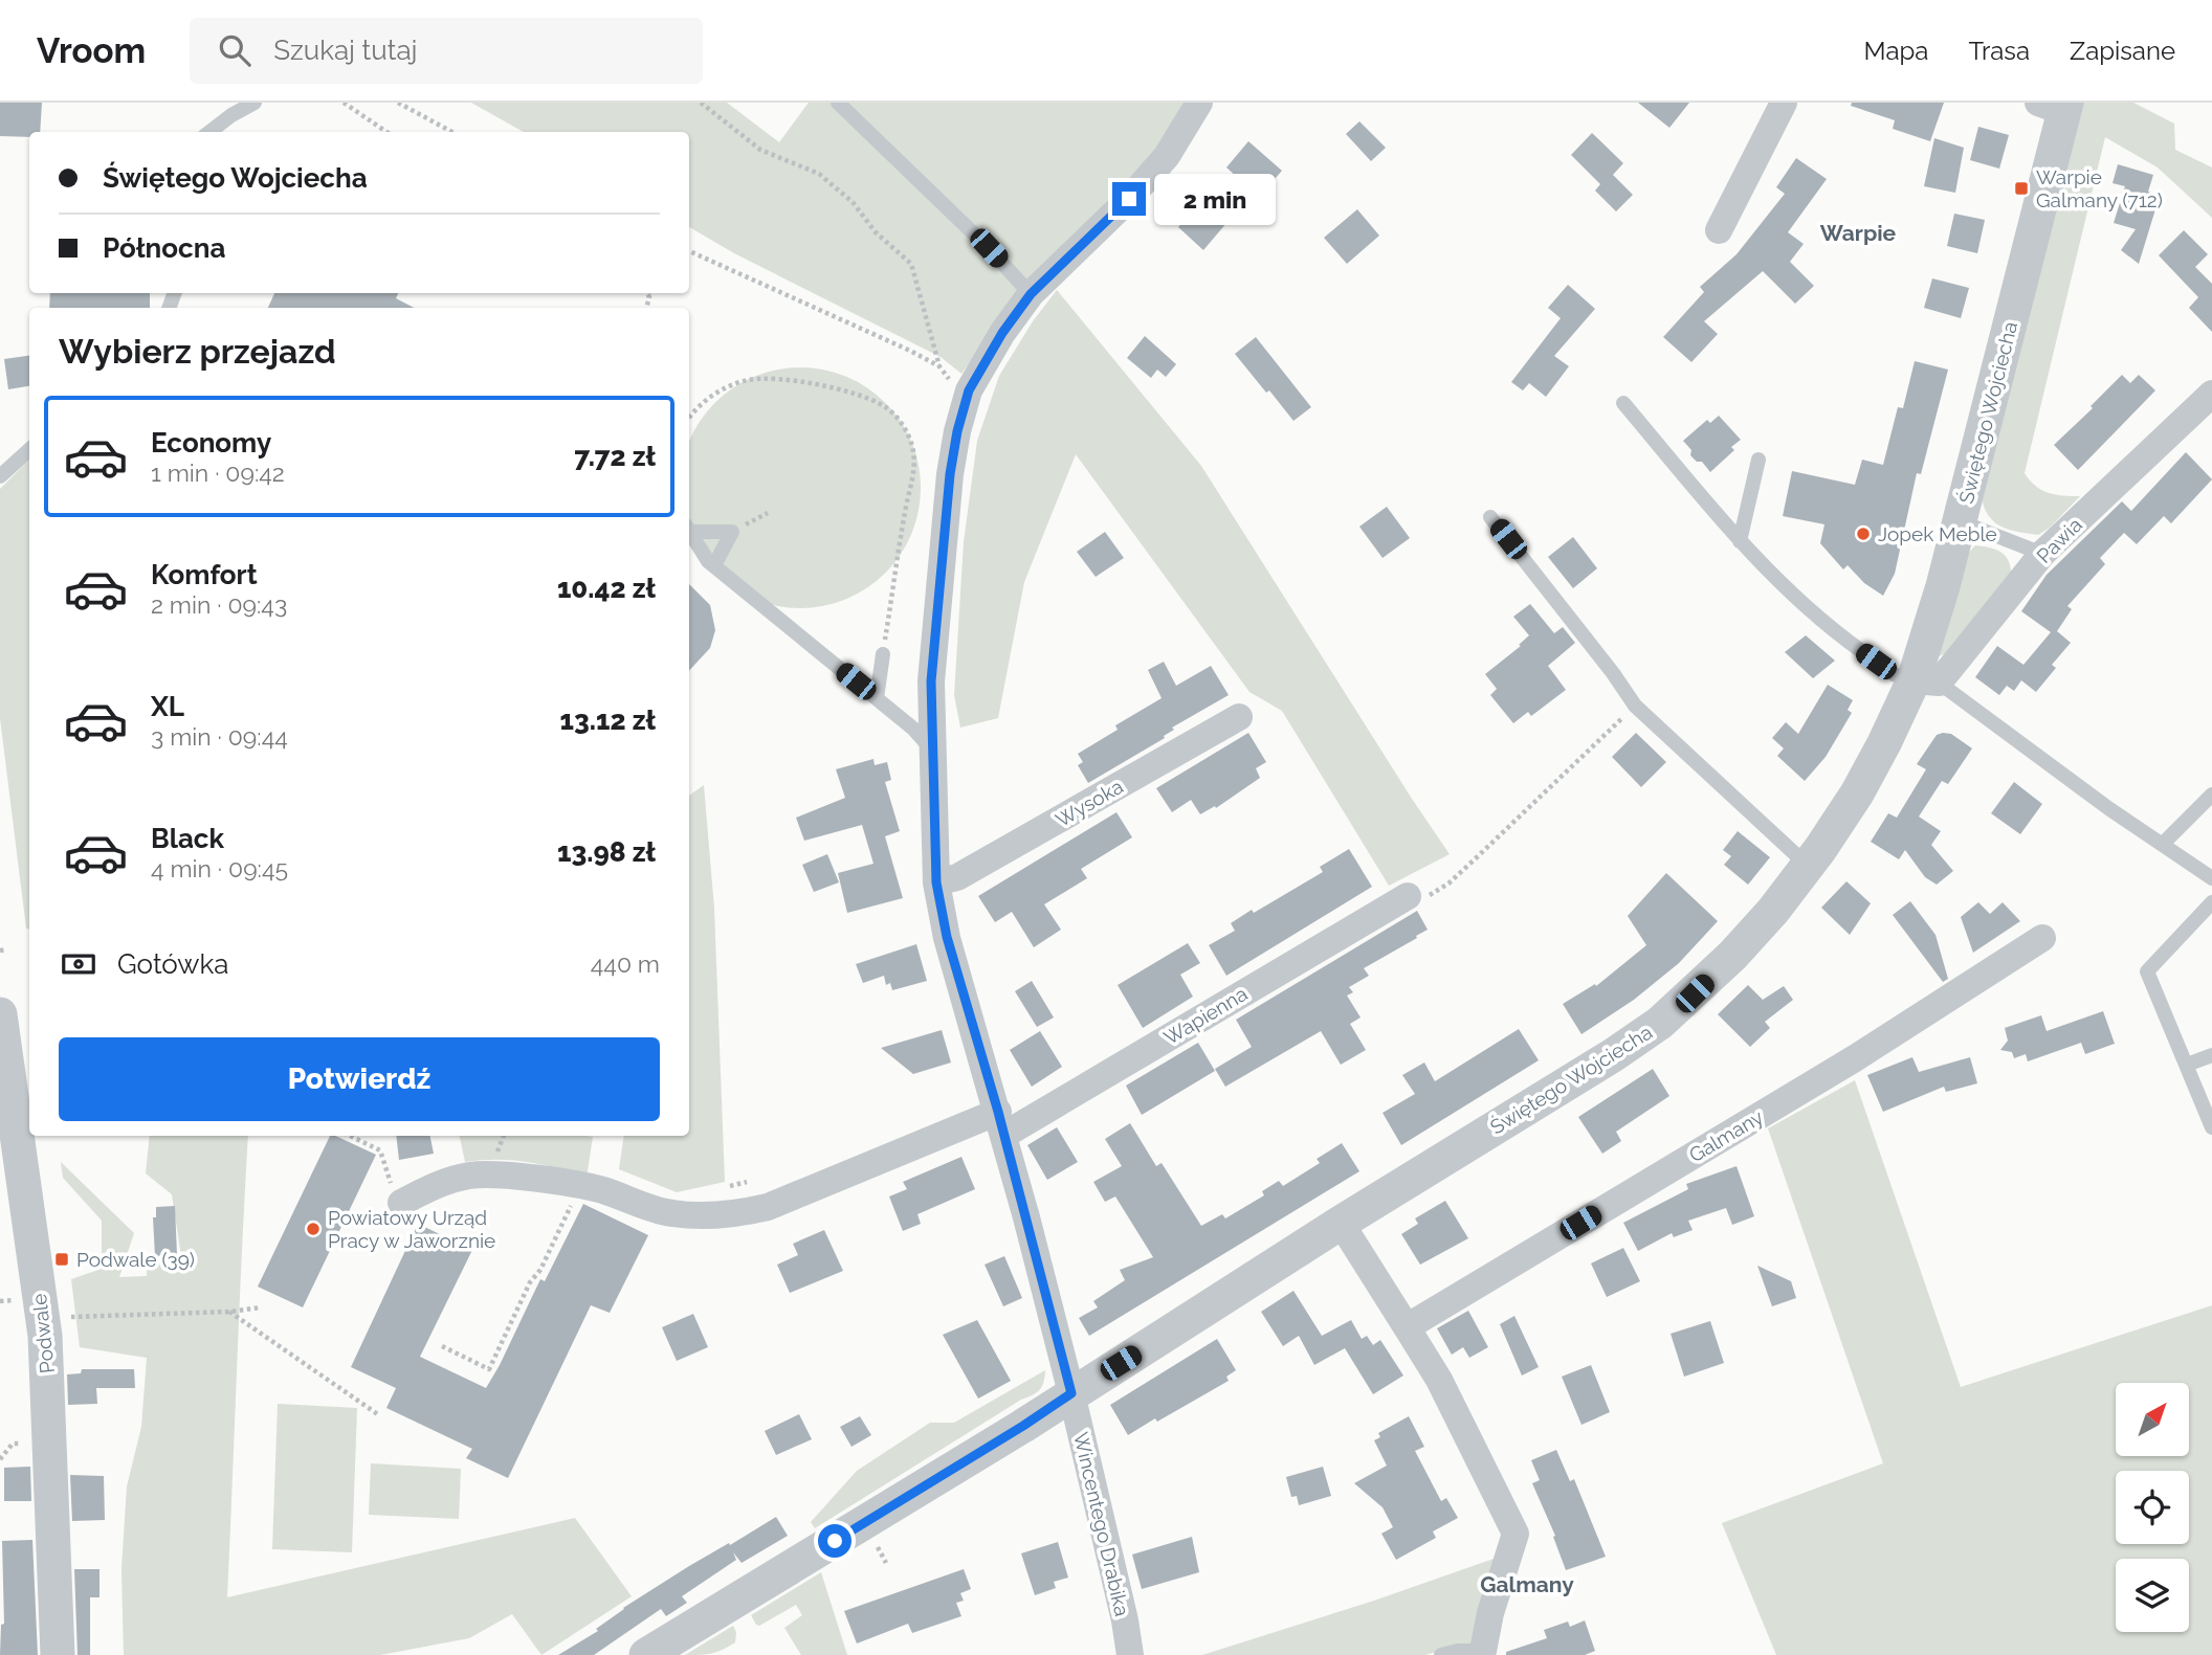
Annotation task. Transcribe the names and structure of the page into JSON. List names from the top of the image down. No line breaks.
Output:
{"streets":{"street":["Świętego Wojciecha","Pawia","Wysoka","Wapienna","Galmany","Podwale","Wincentego Drabika"]},"crossings":[["Świętego Wojciecha","Pawia"],["Świętego Wojciecha","Wincentego Drabika"],["Wysoka","Wincentego Drabika"],["Wapienna","Wincentego Drabika"]],"districts":["Warpie","Galmany"],"places":{"transit":["Warpie Galmany (712)","Podwale (39)"],"other":["Jopek Meble","Powiatowy Urząd Pracy w Jaworznie"]},"north":"top right","page":{"header":"Vroom","search":"Szukaj tutaj","nav":["Mapa","Trasa","Zapisane"],"banner":["Świętego Wojciecha","Północna"],"bubble":"2 min","heading":"Wybierz przejazd","list":[{"name":"Economy","note":"1 min · 09:42","value":"7.72 zł"},{"name":"Komfort","note":"2 min · 09:43","value":"10.42 zł"},{"name":"XL","note":"3 min · 09:44","value":"13.12 zł"},{"name":"Black","note":"4 min · 09:45","value":"13.98 zł"}],"pay":["Gotówka","440 m"],"buttons":"Potwierdź"}}
